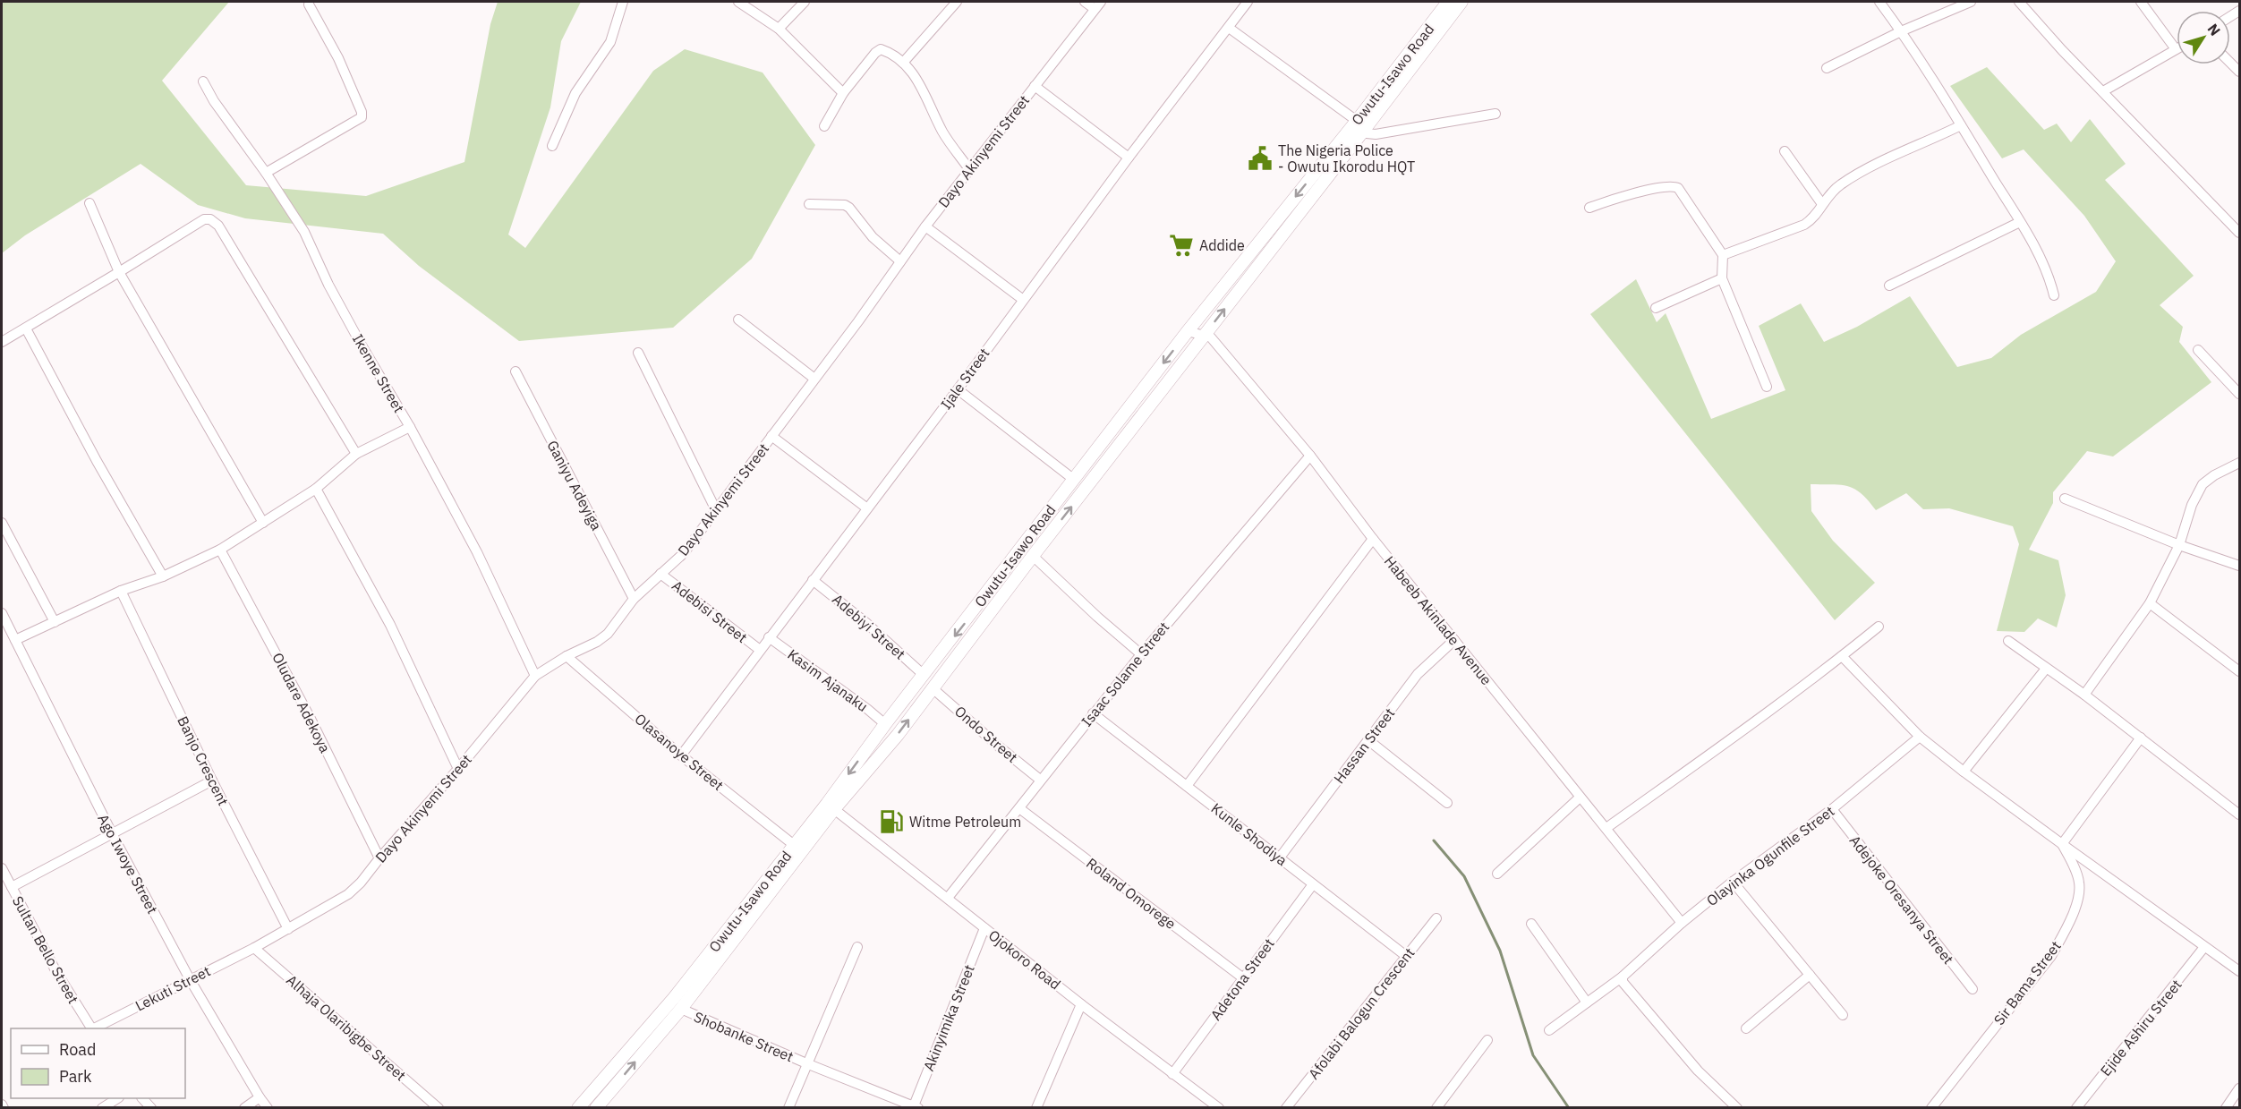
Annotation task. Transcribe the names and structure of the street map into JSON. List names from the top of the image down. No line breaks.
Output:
{"streets":{"street":["Owutu-Isawo Road","Dayo Akinyemi Street","Ikenne Street","Ijale Street","Ganiyu Adeyiga","Adebisi Street","Habeeb Akinlade Avenue","Adebiyi Street","Isaac Solame Street","Kasim Ajanaku","Oludare Adekoya","Ondo Street","Hassan Street","Olasanoye Street","Banjo Crescent","Kunle Shodiya","Olayinka Ogunfile Street","Ago Iwoye Street","Roland Omorege","Adejoke Oresanya Street","Sultan Bello Street","Ojokoro Road","Adetona Street","Sir Bama Street","Lekuti Street","Afolabi Balogun Crescent","Akinyimika Street","Alhaja Olaribigbe Street","Ejide Ashiru Street","Shobanke Street"]},"crossings":[["Owutu-Isawo Road","Habeeb Akinlade Avenue"],["Owutu-Isawo Road","Adebiyi Street"],["Owutu-Isawo Road","Kasim Ajanaku"],["Owutu-Isawo Road","Ondo Street"],["Owutu-Isawo Road","Olasanoye Street"],["Owutu-Isawo Road","Ojokoro Road"],["Owutu-Isawo Road","Shobanke Street"],["Dayo Akinyemi Street","Ikenne Street"],["Dayo Akinyemi Street","Ganiyu Adeyiga"],["Dayo Akinyemi Street","Adebisi Street"],["Dayo Akinyemi Street","Oludare Adekoya"],["Dayo Akinyemi Street","Olasanoye Street"],["Dayo Akinyemi Street","Banjo Crescent"],["Dayo Akinyemi Street","Lekuti Street"],["Dayo Akinyemi Street","Alhaja Olaribigbe Street"],["Ijale Street","Adebisi Street"],["Ijale Street","Adebiyi Street"],["Ijale Street","Kasim Ajanaku"],["Ijale Street","Olasanoye Street"],["Habeeb Akinlade Avenue","Isaac Solame Street"],["Habeeb Akinlade Avenue","Hassan Street"],["Habeeb Akinlade Avenue","Olayinka Ogunfile Street"],["Isaac Solame Street","Ondo Street"],["Isaac Solame Street","Kunle Shodiya"],["Isaac Solame Street","Roland Omorege"],["Isaac Solame Street","Ojokoro Road"],["Hassan Street","Kunle Shodiya"],["Kunle Shodiya","Adetona Street"],["Kunle Shodiya","Afolabi Balogun Crescent"],["Olayinka Ogunfile Street","Adejoke Oresanya Street"],["Ago Iwoye Street","Lekuti Street"],["Roland Omorege","Adetona Street"],["Ojokoro Road","Adetona Street"],["Ojokoro Road","Akinyimika Street"],["Lekuti Street","Alhaja Olaribigbe Street"],["Akinyimika Street","Shobanke Street"]],"places":{"public building":["The Nigeria Police - Owutu Ikorodu HQT"],"supermarket":["Addide"],"fuel station":["Witme Petroleum"]},"legend":["Road","Park"],"north":"top right"}
